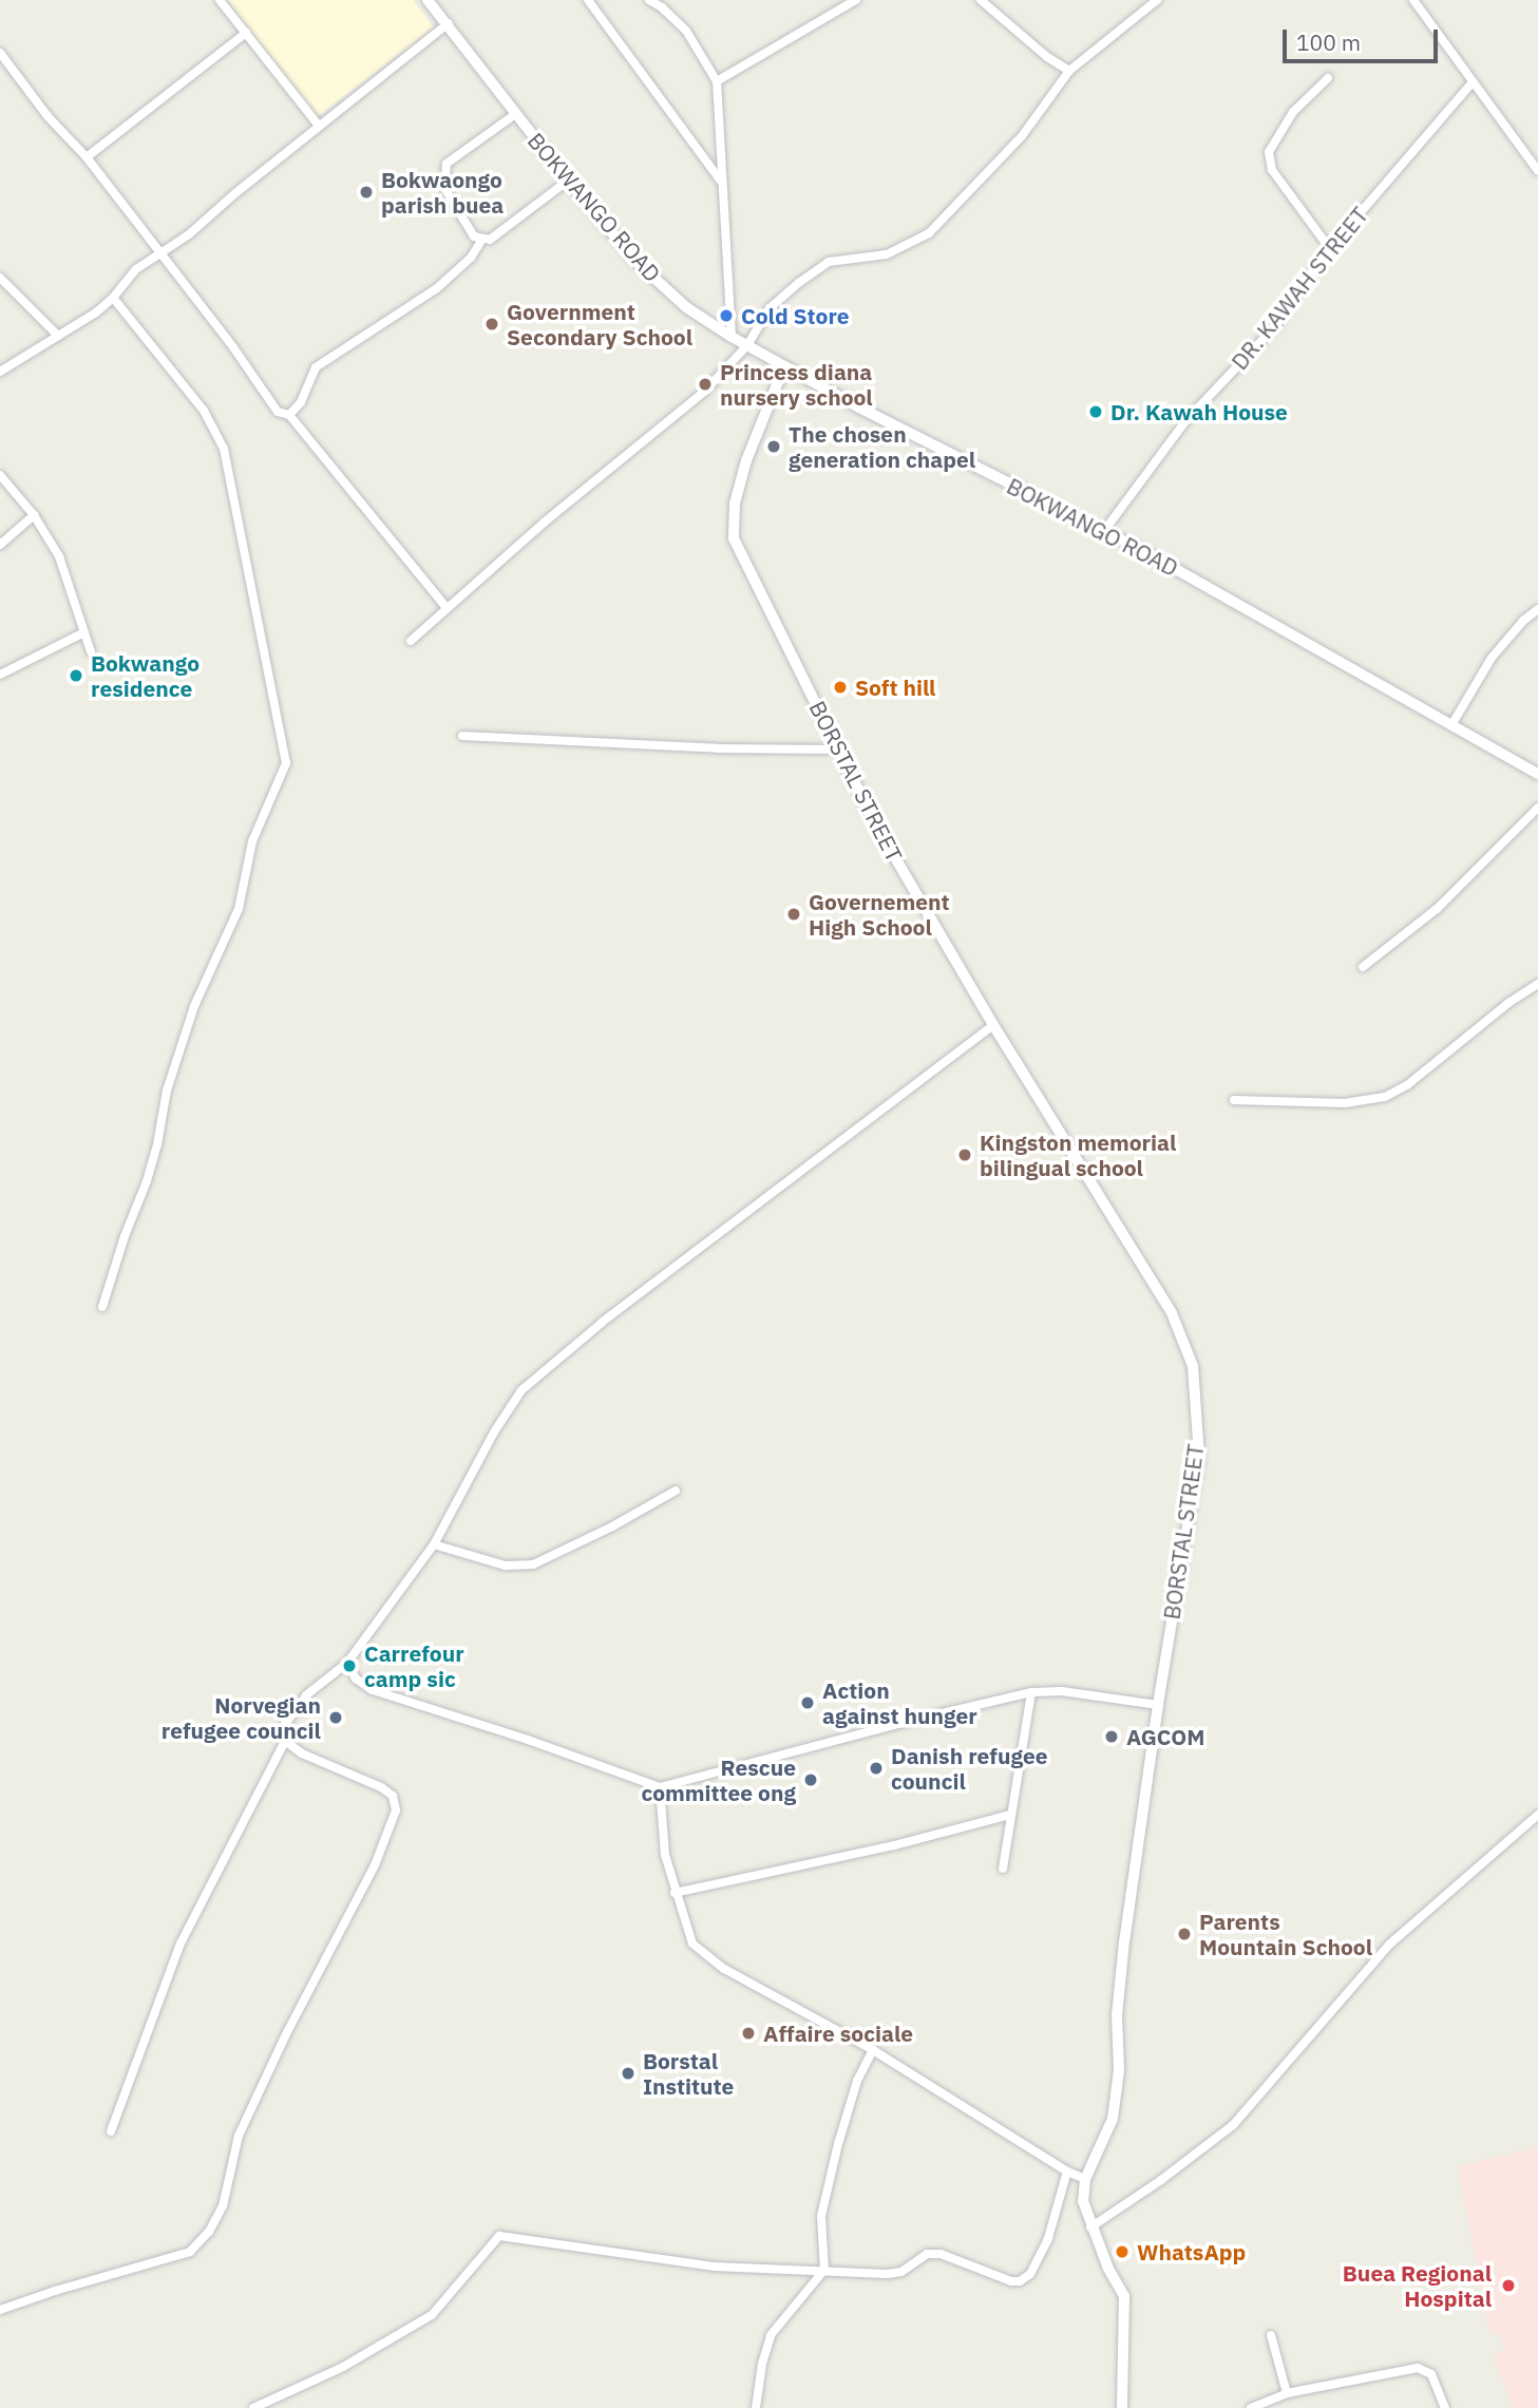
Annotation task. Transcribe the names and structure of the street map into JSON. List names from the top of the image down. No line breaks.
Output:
{"streets":{"street":["BOKWANGO ROAD","DR. KAWAH STREET","BORSTAL STREET"]},"crossings":[["BOKWANGO ROAD","DR. KAWAH STREET"],["BOKWANGO ROAD","BORSTAL STREET"]],"places":["Bokwaongo parish buea","Cold Store","Government Secondary School","Princess diana nursery school","Dr. Kawah House","The chosen generation chapel","Bokwango residence","Soft hill","Governement High School","Kingston memorial bilingual school","Carrefour camp sic","Action against hunger","Norvegian refugee council","AGCOM","Danish refugee council","Rescue committee ong","Parents Mountain School","Affaire sociale","Borstal Institute","WhatsApp","Buea Regional Hospital"],"scale_bar":"100 m"}
